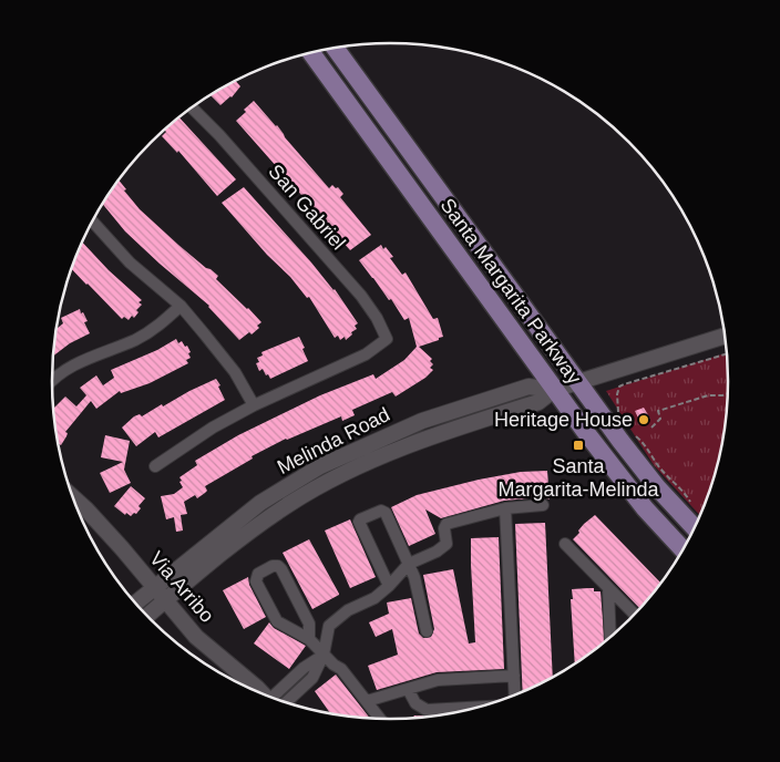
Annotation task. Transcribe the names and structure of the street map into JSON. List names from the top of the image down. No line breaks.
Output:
{"streets":{"main road":["Santa Margarita Parkway","Melinda Road","Via Arribo"],"street":["San Gabriel"]},"crossings":[["Santa Margarita Parkway","Melinda Road"],["Melinda Road","Via Arribo"]],"places":{"other":["Heritage House"],"transit":["Santa Margarita-Melinda"]}}
